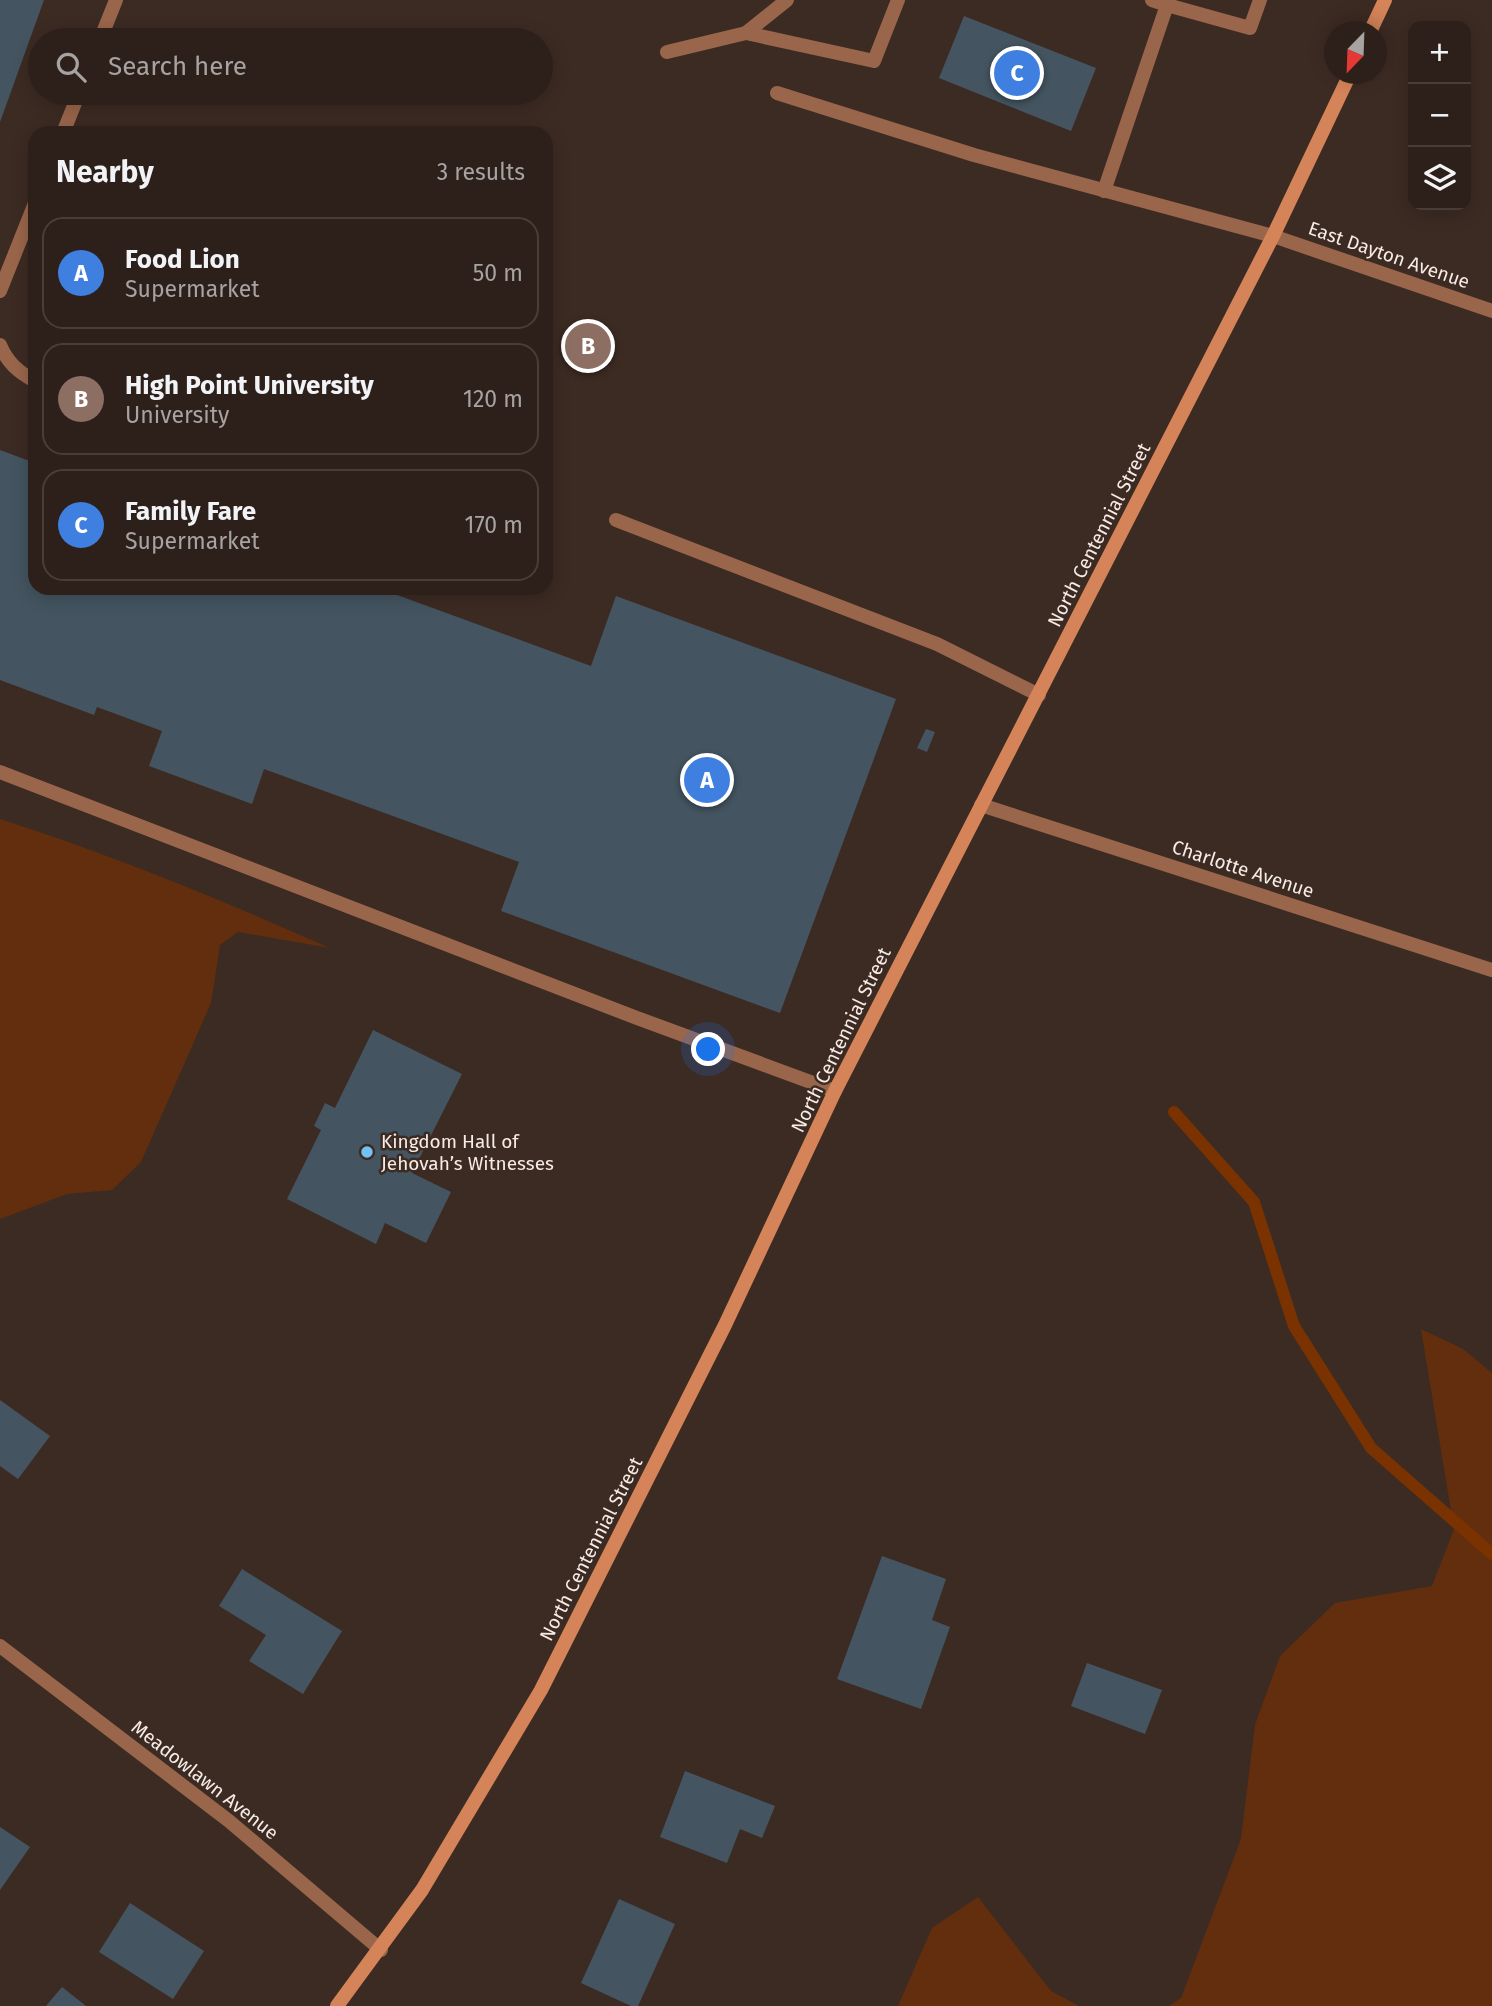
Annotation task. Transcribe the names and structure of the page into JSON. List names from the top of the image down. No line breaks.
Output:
{"streets":{"main road":["North Centennial Street"],"street":["East Dayton Avenue","Charlotte Avenue","Meadowlawn Avenue"]},"crossings":[["East Dayton Avenue","North Centennial Street"],["North Centennial Street","Charlotte Avenue"],["North Centennial Street","Meadowlawn Avenue"]],"places":["Kingdom Hall of Jehovah’s Witnesses"],"north":"bottom left","page":{"map_buttons":["+","−"],"search":"Search here","pins":["C","B","A"],"heading":["Nearby","3 results"],"list":[{"mark":"A","name":"Food Lion","note":"Supermarket","value":"50 m"},{"mark":"B","name":"High Point University","note":"University","value":"120 m"},{"mark":"C","name":"Family Fare","note":"Supermarket","value":"170 m"}]}}
